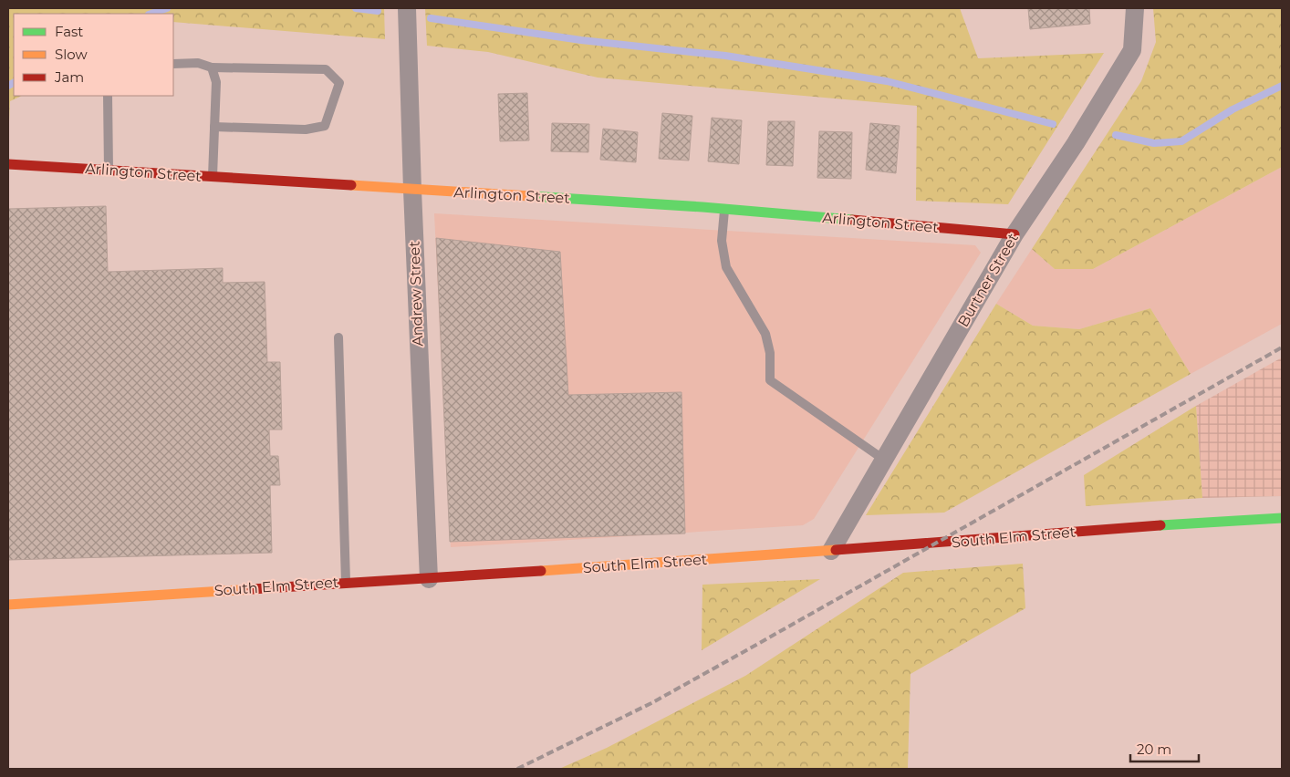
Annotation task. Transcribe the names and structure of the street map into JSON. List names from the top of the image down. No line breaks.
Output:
{"streets":{"street":["Arlington Street","Burtner Street","Andrew Street","South Elm Street"]},"crossings":[["Arlington Street","Burtner Street"],["Arlington Street","Andrew Street"],["Burtner Street","South Elm Street"],["Andrew Street","South Elm Street"]],"legend":["Fast","Slow","Jam"],"scale_bar":"20 m"}
